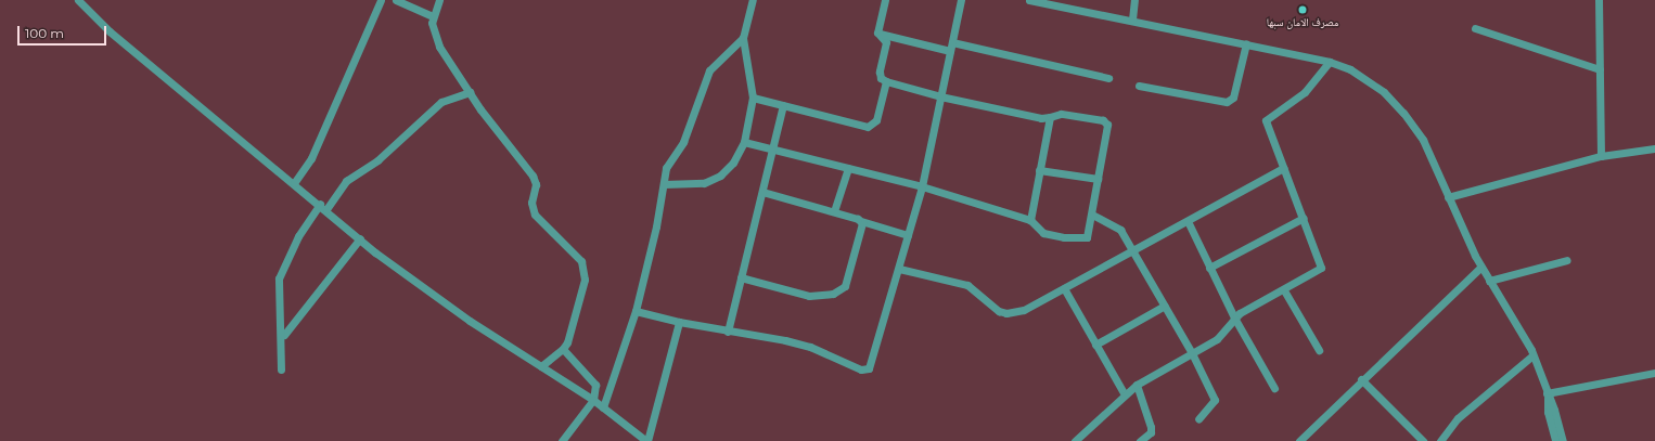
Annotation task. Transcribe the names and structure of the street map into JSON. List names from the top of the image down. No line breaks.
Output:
{"places":["مصرف الامان سبها"],"scale_bar":"100 m"}
